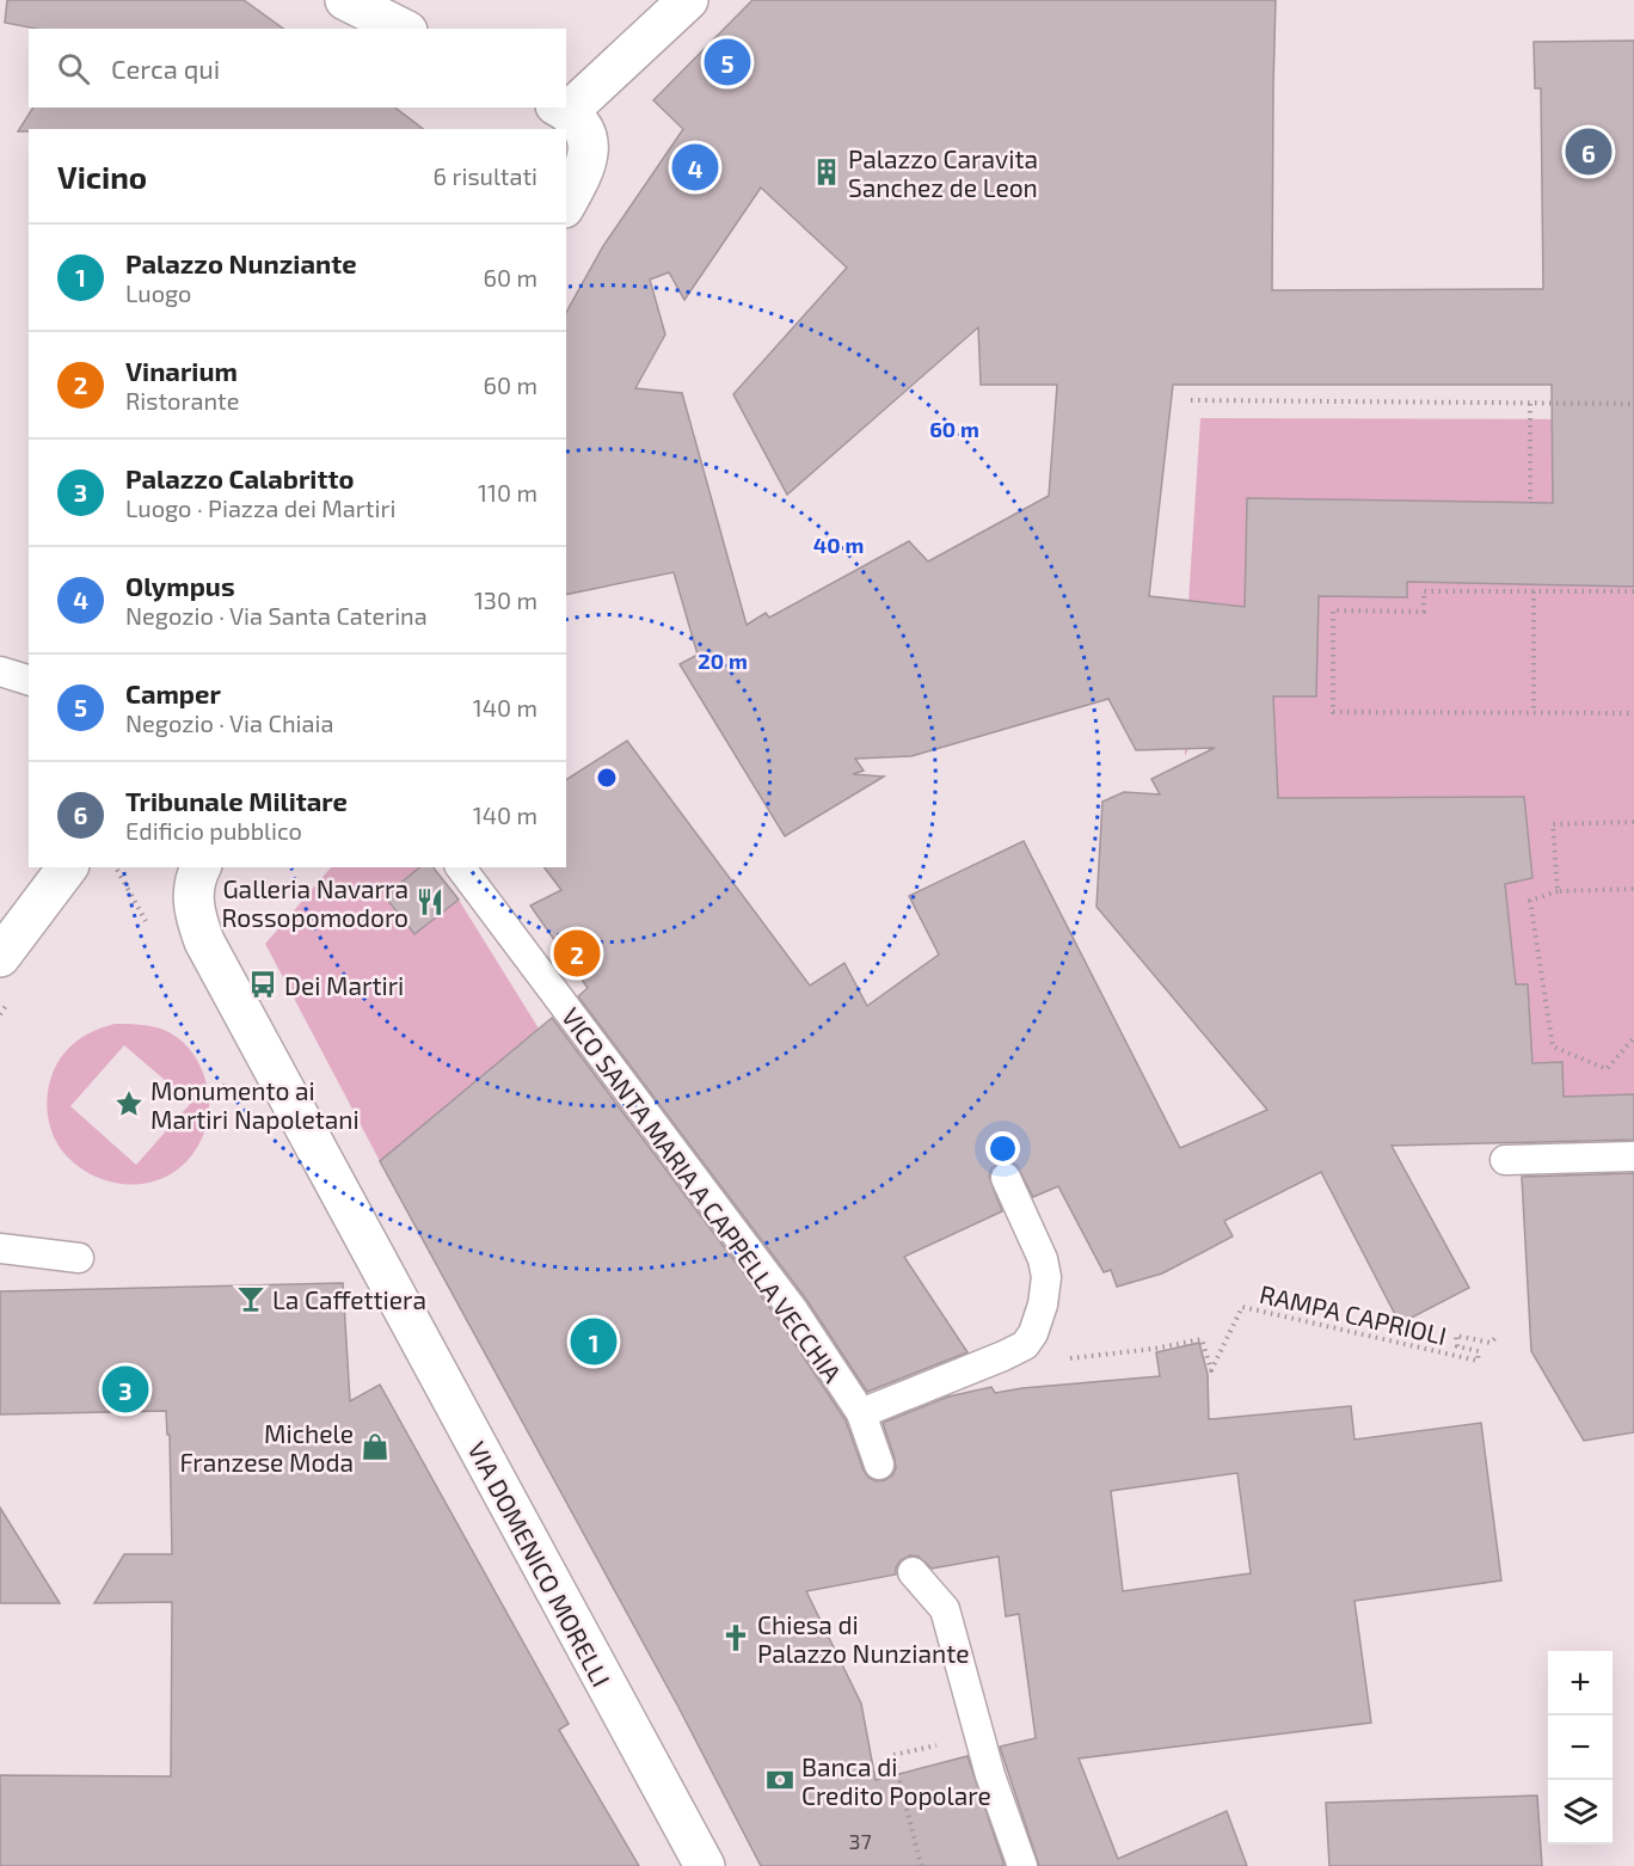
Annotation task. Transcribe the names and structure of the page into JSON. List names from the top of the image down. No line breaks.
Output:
{"streets":{"street":["VIA DOMENICO MORELLI"],"lane":["VICO SANTA MARIA A CAPPELLA VECCHIA"],"path":["RAMPA CAPRIOLI"]},"places":{"building":["Palazzo Caravita Sanchez de Leon"],"restaurant":["Galleria Navarra Rossopomodoro"],"bus stop":["Dei Martiri"],"place":["Monumento ai Martiri Napoletani"],"bar":["La Caffettiera"],"shop":["Michele Franzese Moda"],"church":["Chiesa di Palazzo Nunziante"],"bank":["Banca di Credito Popolare"]},"house_numbers":["37"],"page":{"search":"Cerca qui","pins":["5","6","4","2","1","3"],"heading":["Vicino","6 risultati"],"list":[{"mark":"1","name":"Palazzo Nunziante","note":"Luogo","value":"60 m"},{"mark":"2","name":"Vinarium","note":"Ristorante","value":"60 m"},{"mark":"3","name":"Palazzo Calabritto","note":"Luogo · Piazza dei Martiri","value":"110 m"},{"mark":"4","name":"Olympus","note":"Negozio · Via Santa Caterina","value":"130 m"},{"mark":"5","name":"Camper","note":"Negozio · Via Chiaia","value":"140 m"},{"mark":"6","name":"Tribunale Militare","note":"Edificio pubblico","value":"140 m"}],"map_buttons":["+","−"]},"rings":["60 m","40 m","20 m"]}
